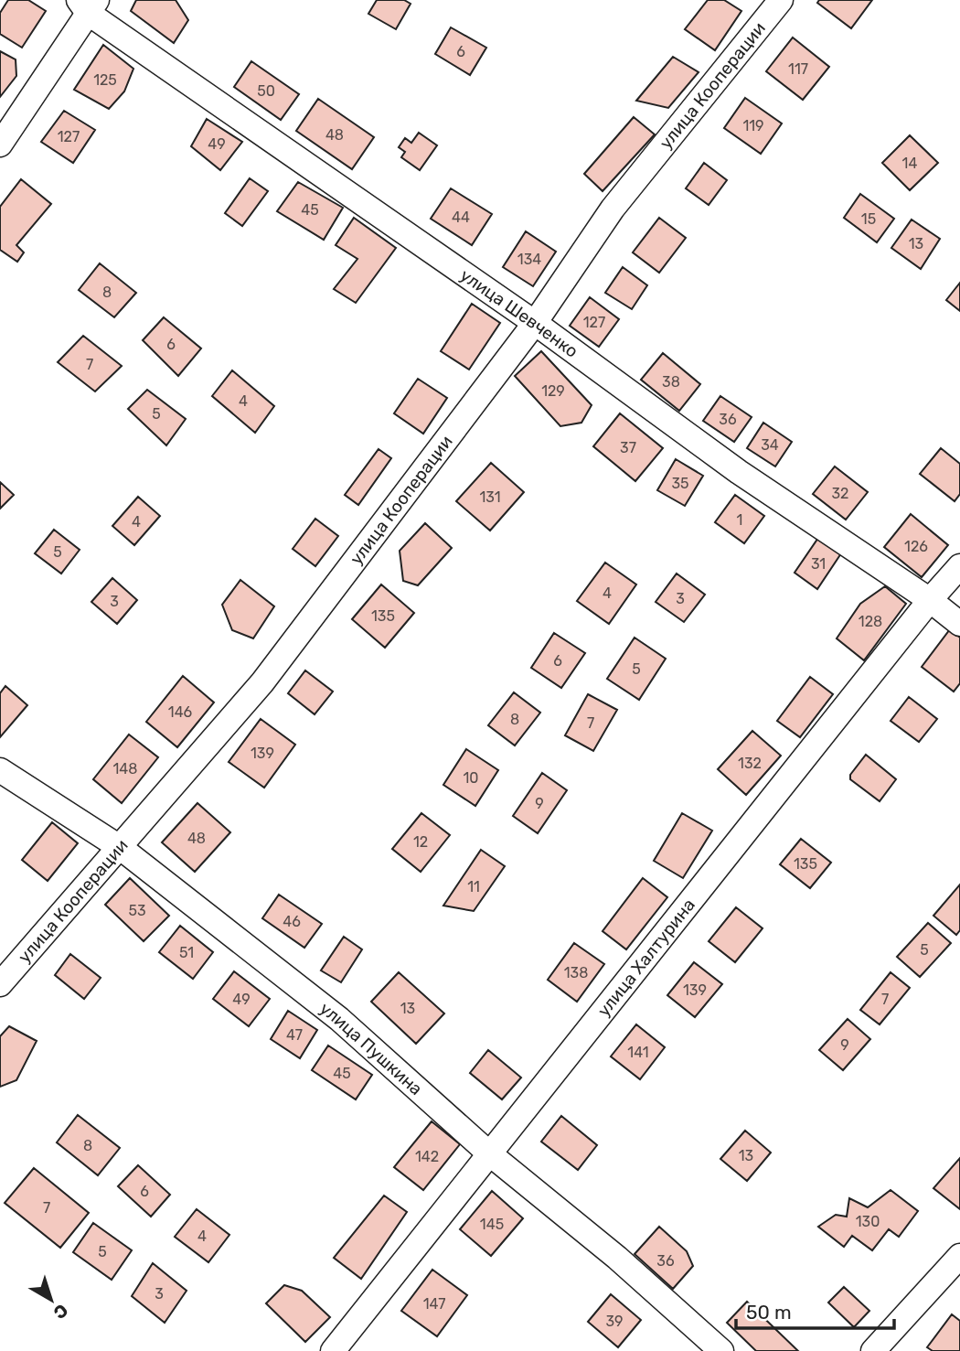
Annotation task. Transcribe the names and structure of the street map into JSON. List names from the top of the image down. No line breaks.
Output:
{"streets":{"street":["улица Кооперации","улица Шевченко","улица Халтурина","улица Пушкина"]},"crossings":[["улица Кооперации","улица Шевченко"],["улица Кооперации","улица Пушкина"],["улица Шевченко","улица Халтурина"],["улица Халтурина","улица Пушкина"]],"house_numbers":["6","117","125","50","119","48","127","49","14","45","44","15","13","134","8","127","6","7","38","129","4","5","36","34","37","35","32","131","1","4","126","5","31","4","3","3","135","128","6","5","146","8","7","139","132","148","10","9","48","12","135","11","53","46","5","51","138","139","49","7","13","47","9","141","45","8","13","142","6","7","130","145","4","5","36","3","147","39"],"scale_bar":"50 m","north":"bottom right"}
